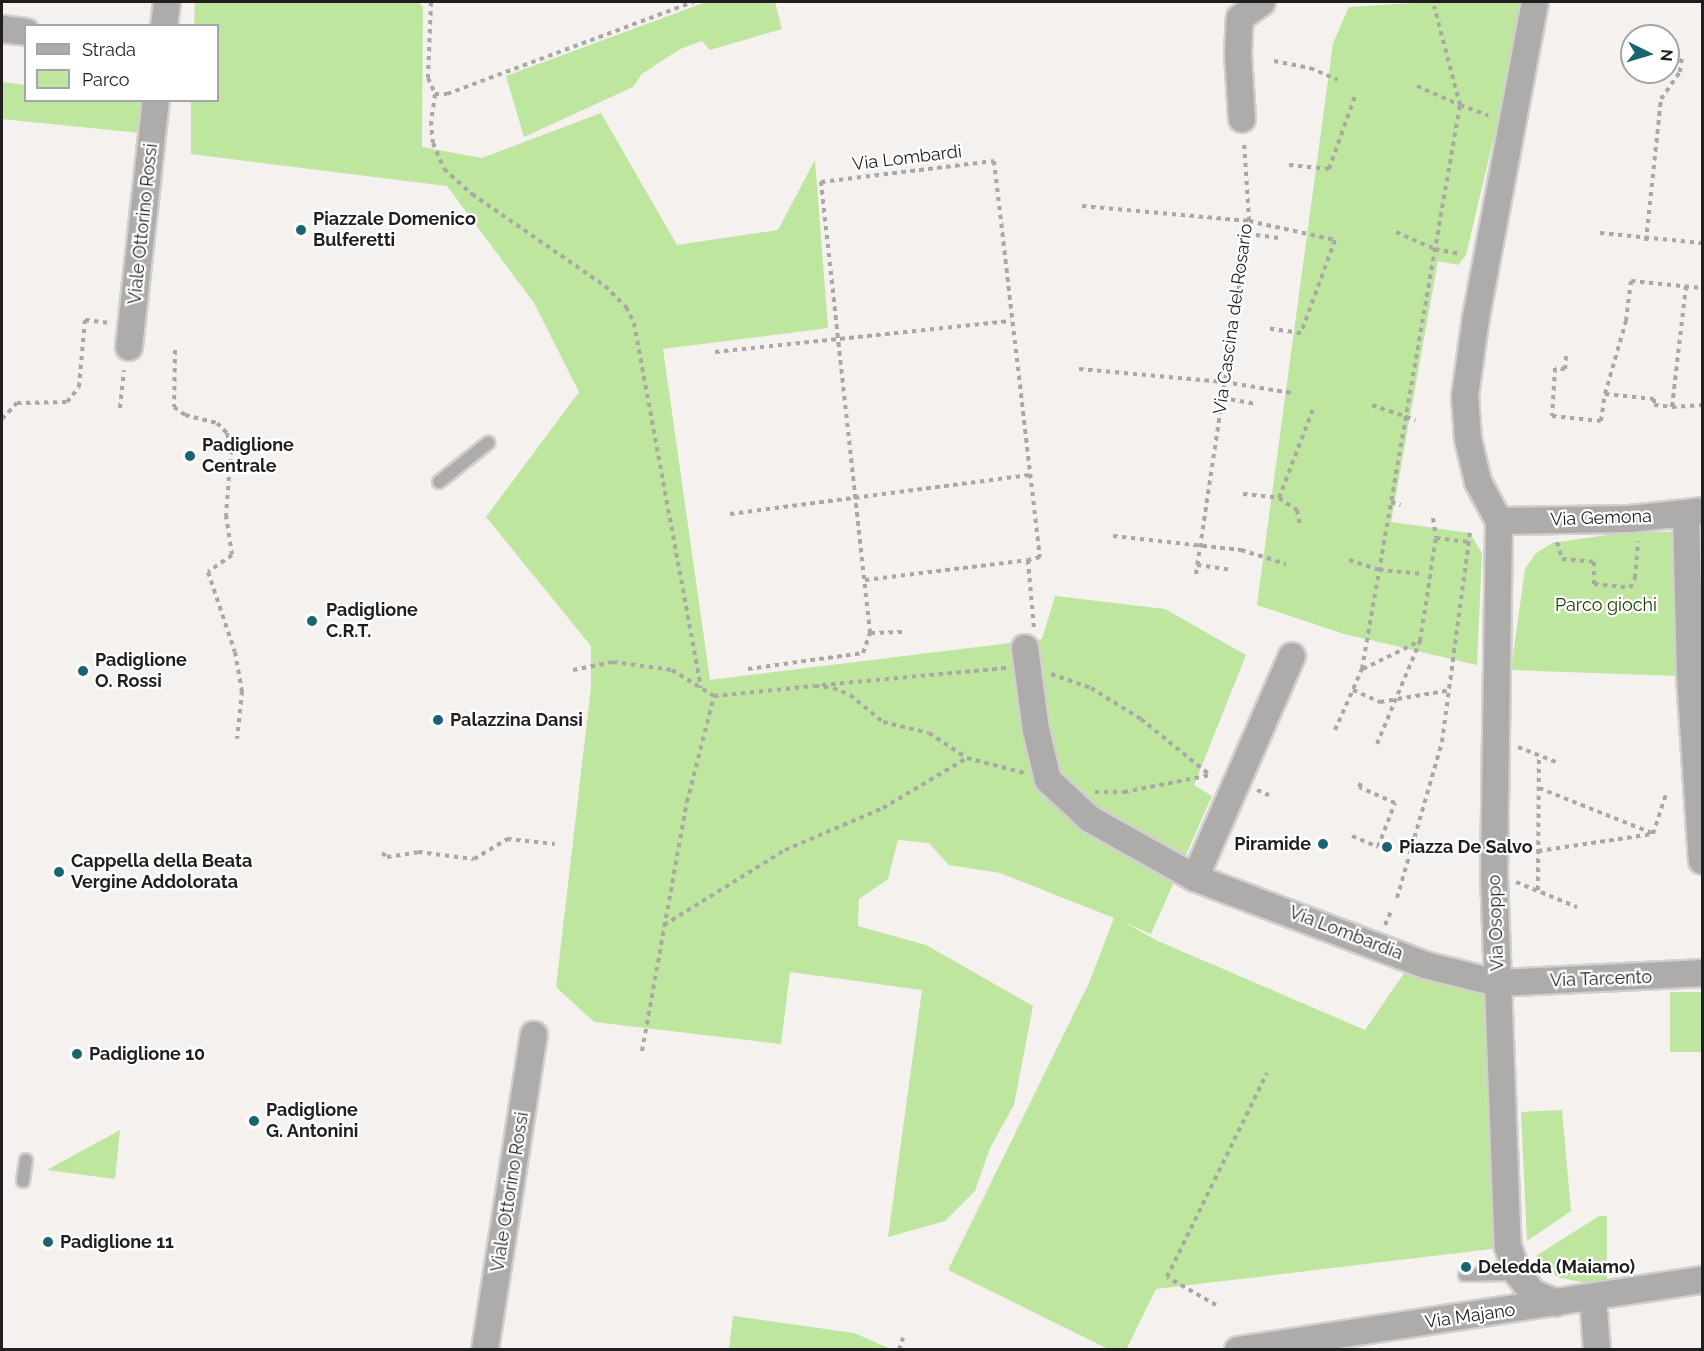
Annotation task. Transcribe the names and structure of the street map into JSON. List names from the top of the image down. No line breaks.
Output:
{"streets":{"street":["Viale Ottorino Rossi","Via Gemona","Via Osoppo","Via Lombardia","Via Tarcento","Via Majano"],"path":["Via Lombardi","Via Cascina del Rosario"]},"crossings":[["Via Gemona","Via Osoppo"],["Via Osoppo","Via Lombardia"],["Via Osoppo","Via Tarcento"],["Via Osoppo","Via Majano"],["Via Lombardia","Via Tarcento"]],"parks":["Parco giochi"],"places":["Piazzale Domenico Bulferetti","Padiglione Centrale","Padiglione C.R.T.","Padiglione O. Rossi","Palazzina Dansi","Piramide","Piazza De Salvo","Cappella della Beata Vergine Addolorata","Padiglione 10","Padiglione G. Antonini","Padiglione 11","Deledda (Maiamo)"],"legend":["Strada","Parco"],"north":"right"}
